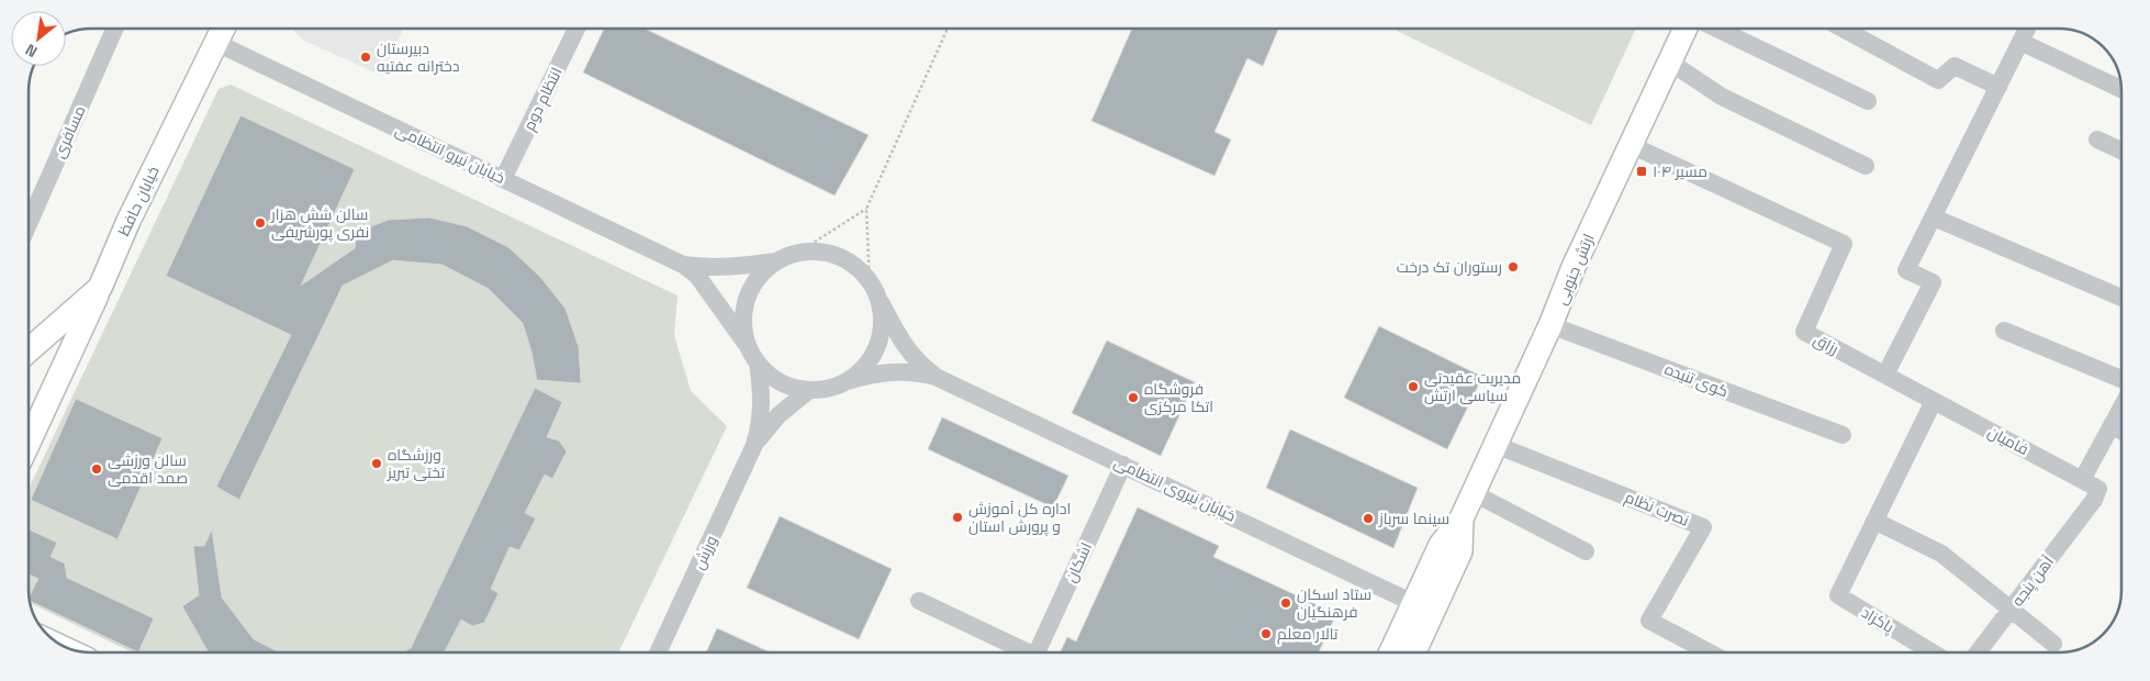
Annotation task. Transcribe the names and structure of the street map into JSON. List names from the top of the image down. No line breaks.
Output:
{"streets":{"main road":["خیابان حافظ","ارتش جنوبی"],"street":["انتظام دوم","مسافری","خیابان نیرو انتظامی","رزاق","کوی تنیده","فامیان","خیابان نیروی انتظامی","نصرت نظام","ورزش","اشکان","آهن پنجه","پاکزاد"]},"crossings":[["انتظام دوم","خیابان نیرو انتظامی"],["خیابان نیرو انتظامی","خیابان حافظ"],["خیابان نیرو انتظامی","خیابان نیروی انتظامی"],["خیابان نیرو انتظامی","ورزش"],["ارتش جنوبی","رزاق"],["ارتش جنوبی","کوی تنیده"],["ارتش جنوبی","خیابان نیروی انتظامی"],["ارتش جنوبی","نصرت نظام"],["رزاق","فامیان"],["فامیان","آهن پنجه"],["خیابان نیروی انتظامی","ورزش"],["خیابان نیروی انتظامی","اشکان"]],"places":{"other":["دبیرستان دخترانه عفتیه","سالن شش هزار نفری پورشریفی","رستوران تک درخت","مدیریت عقیدتی سیاسی ارتش","فروشگاه اتکا مرکزی","ورزشگاه تختی تبریز","سالن ورزشی صمد اقدمی","اداره کل آموزش و پرورش استان","سینما سرباز","ستاد اسکان فرهنگیان","تالار معلم"],"transit":["مسیر ۱۰۴"]},"north":"bottom left"}
